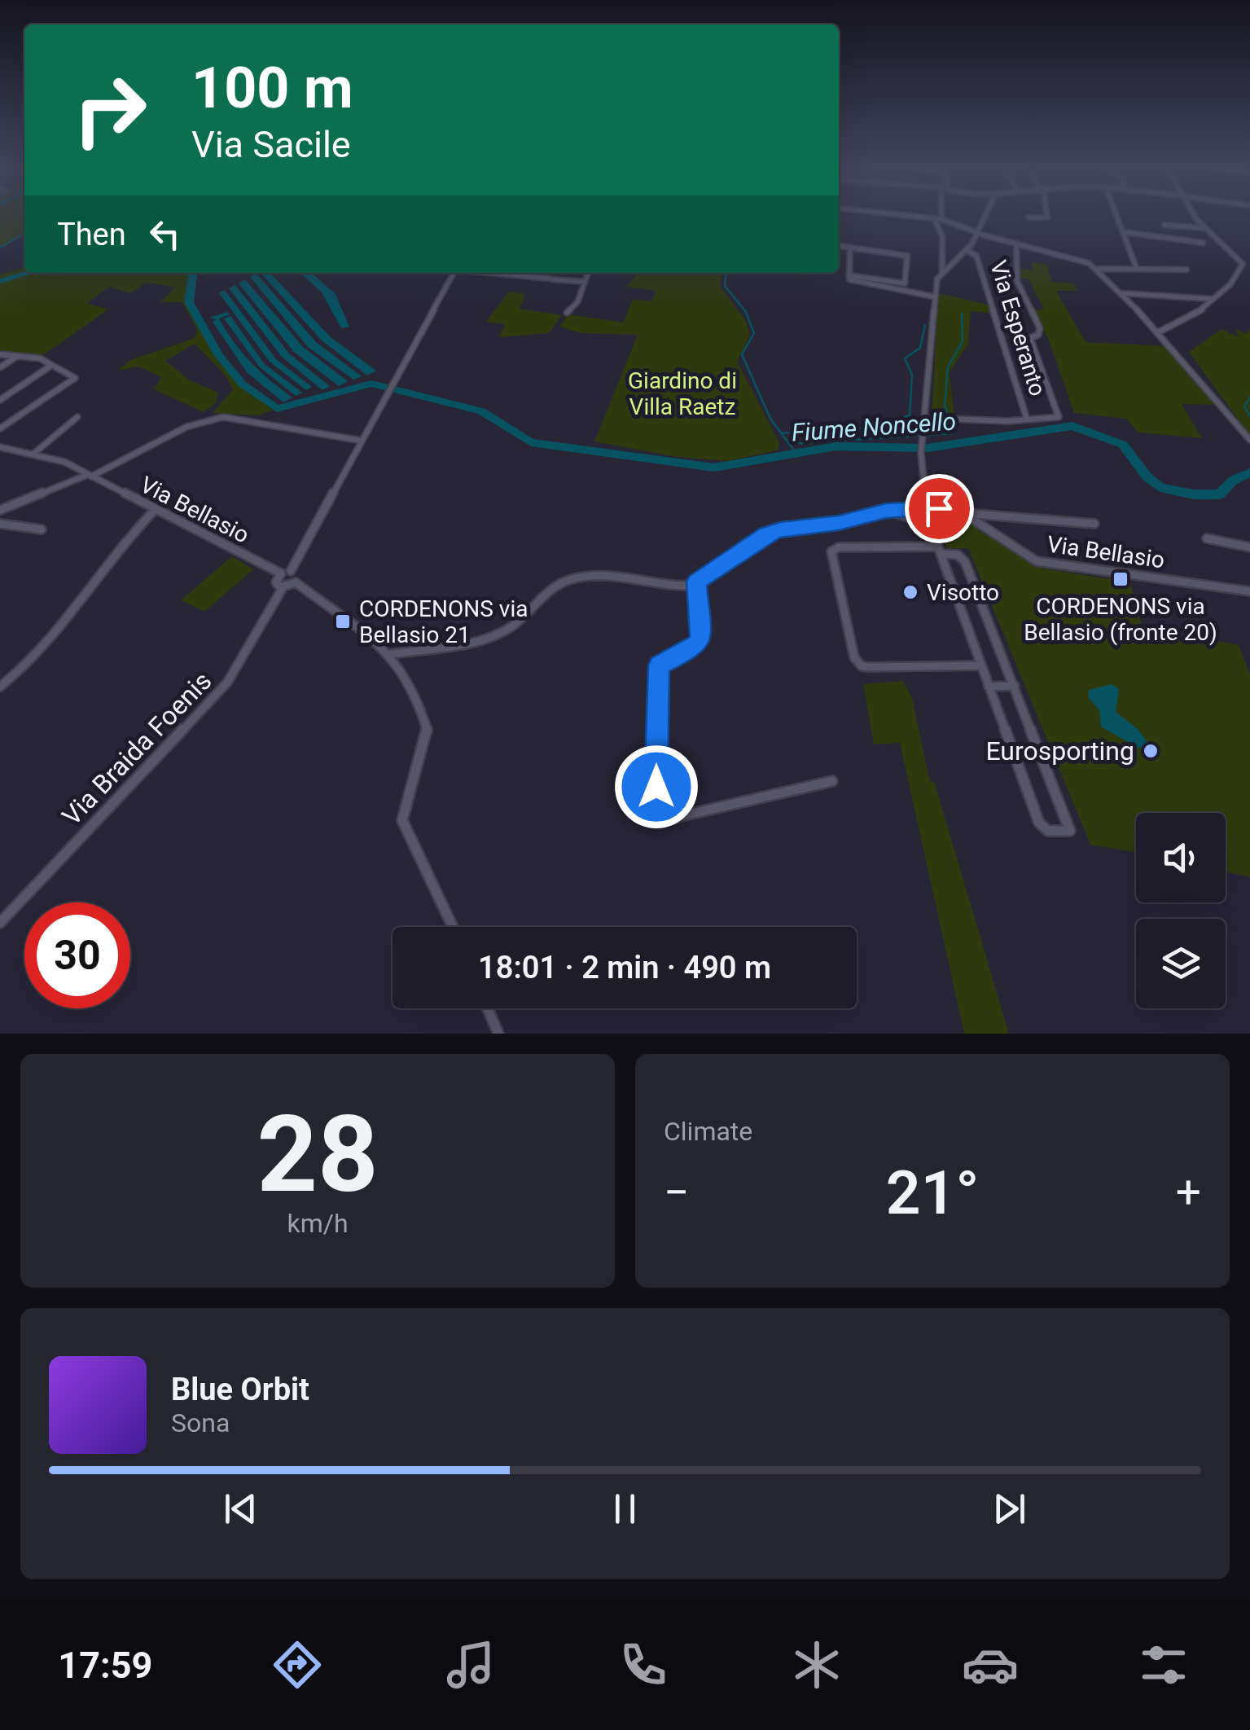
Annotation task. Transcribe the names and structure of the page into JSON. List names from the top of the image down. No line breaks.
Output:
{"streets":{"street":["Via Esperanto","Via Bellasio","Via Braida Foenis"]},"water":["Fiume Noncello"],"parks":["Giardino di Villa Raetz"],"places":{"transit":["CORDENONS via Bellasio (fronte 20)","CORDENONS via Bellasio 21"],"other":["Visotto","Eurosporting"]},"page":{"turn":["100 m","Via Sacile"],"then":"Then","limit":"30","trip":"18:01 · 2 min · 490 m","tile":[["28","km/h"],"Climate"],"heat":["−","21°","+"],"song":["Blue Orbit","Sona"],"tabs":"17:59"}}
